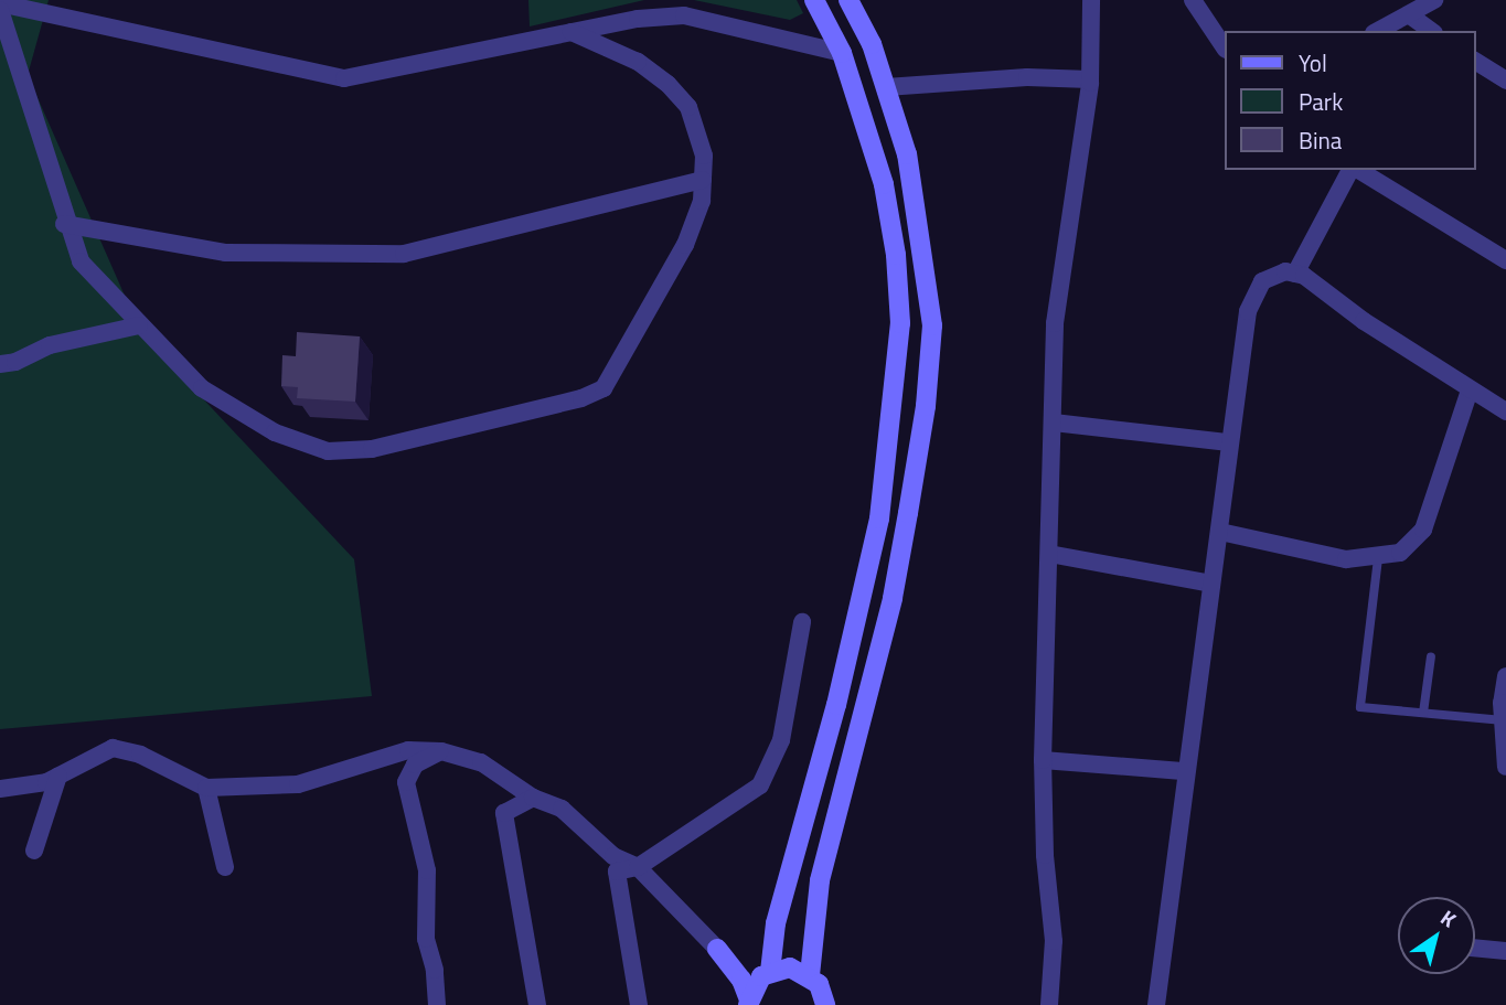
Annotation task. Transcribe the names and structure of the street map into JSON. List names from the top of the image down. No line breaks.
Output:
{"legend":["Yol","Park","Bina"],"north":"top right"}
